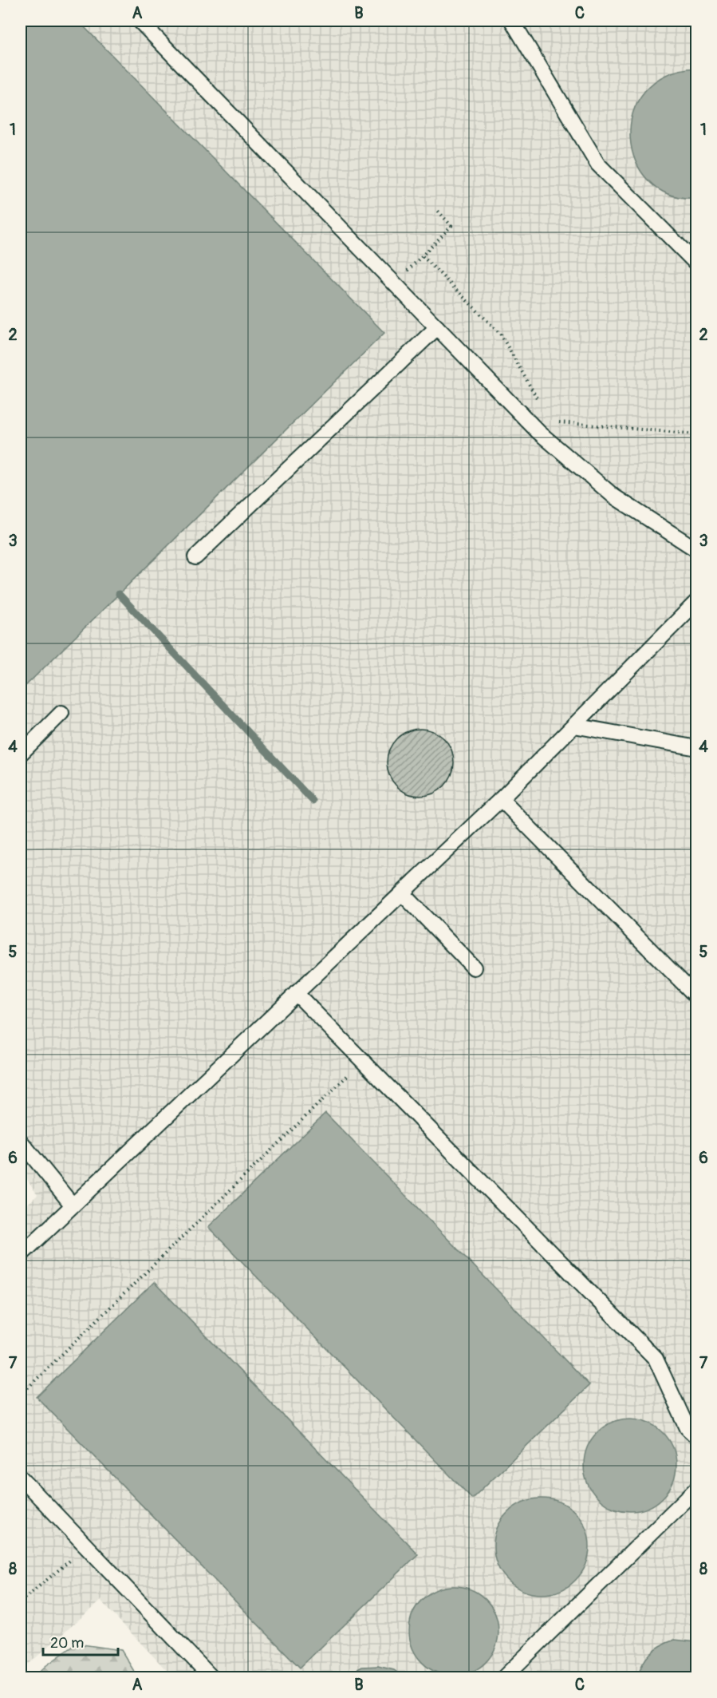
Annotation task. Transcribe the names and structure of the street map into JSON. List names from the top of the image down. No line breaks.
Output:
{"scale_bar":"20 m","grid":{"columns":["A","B","C"],"rows":["1","2","3","4","5","6","7","8"]}}
